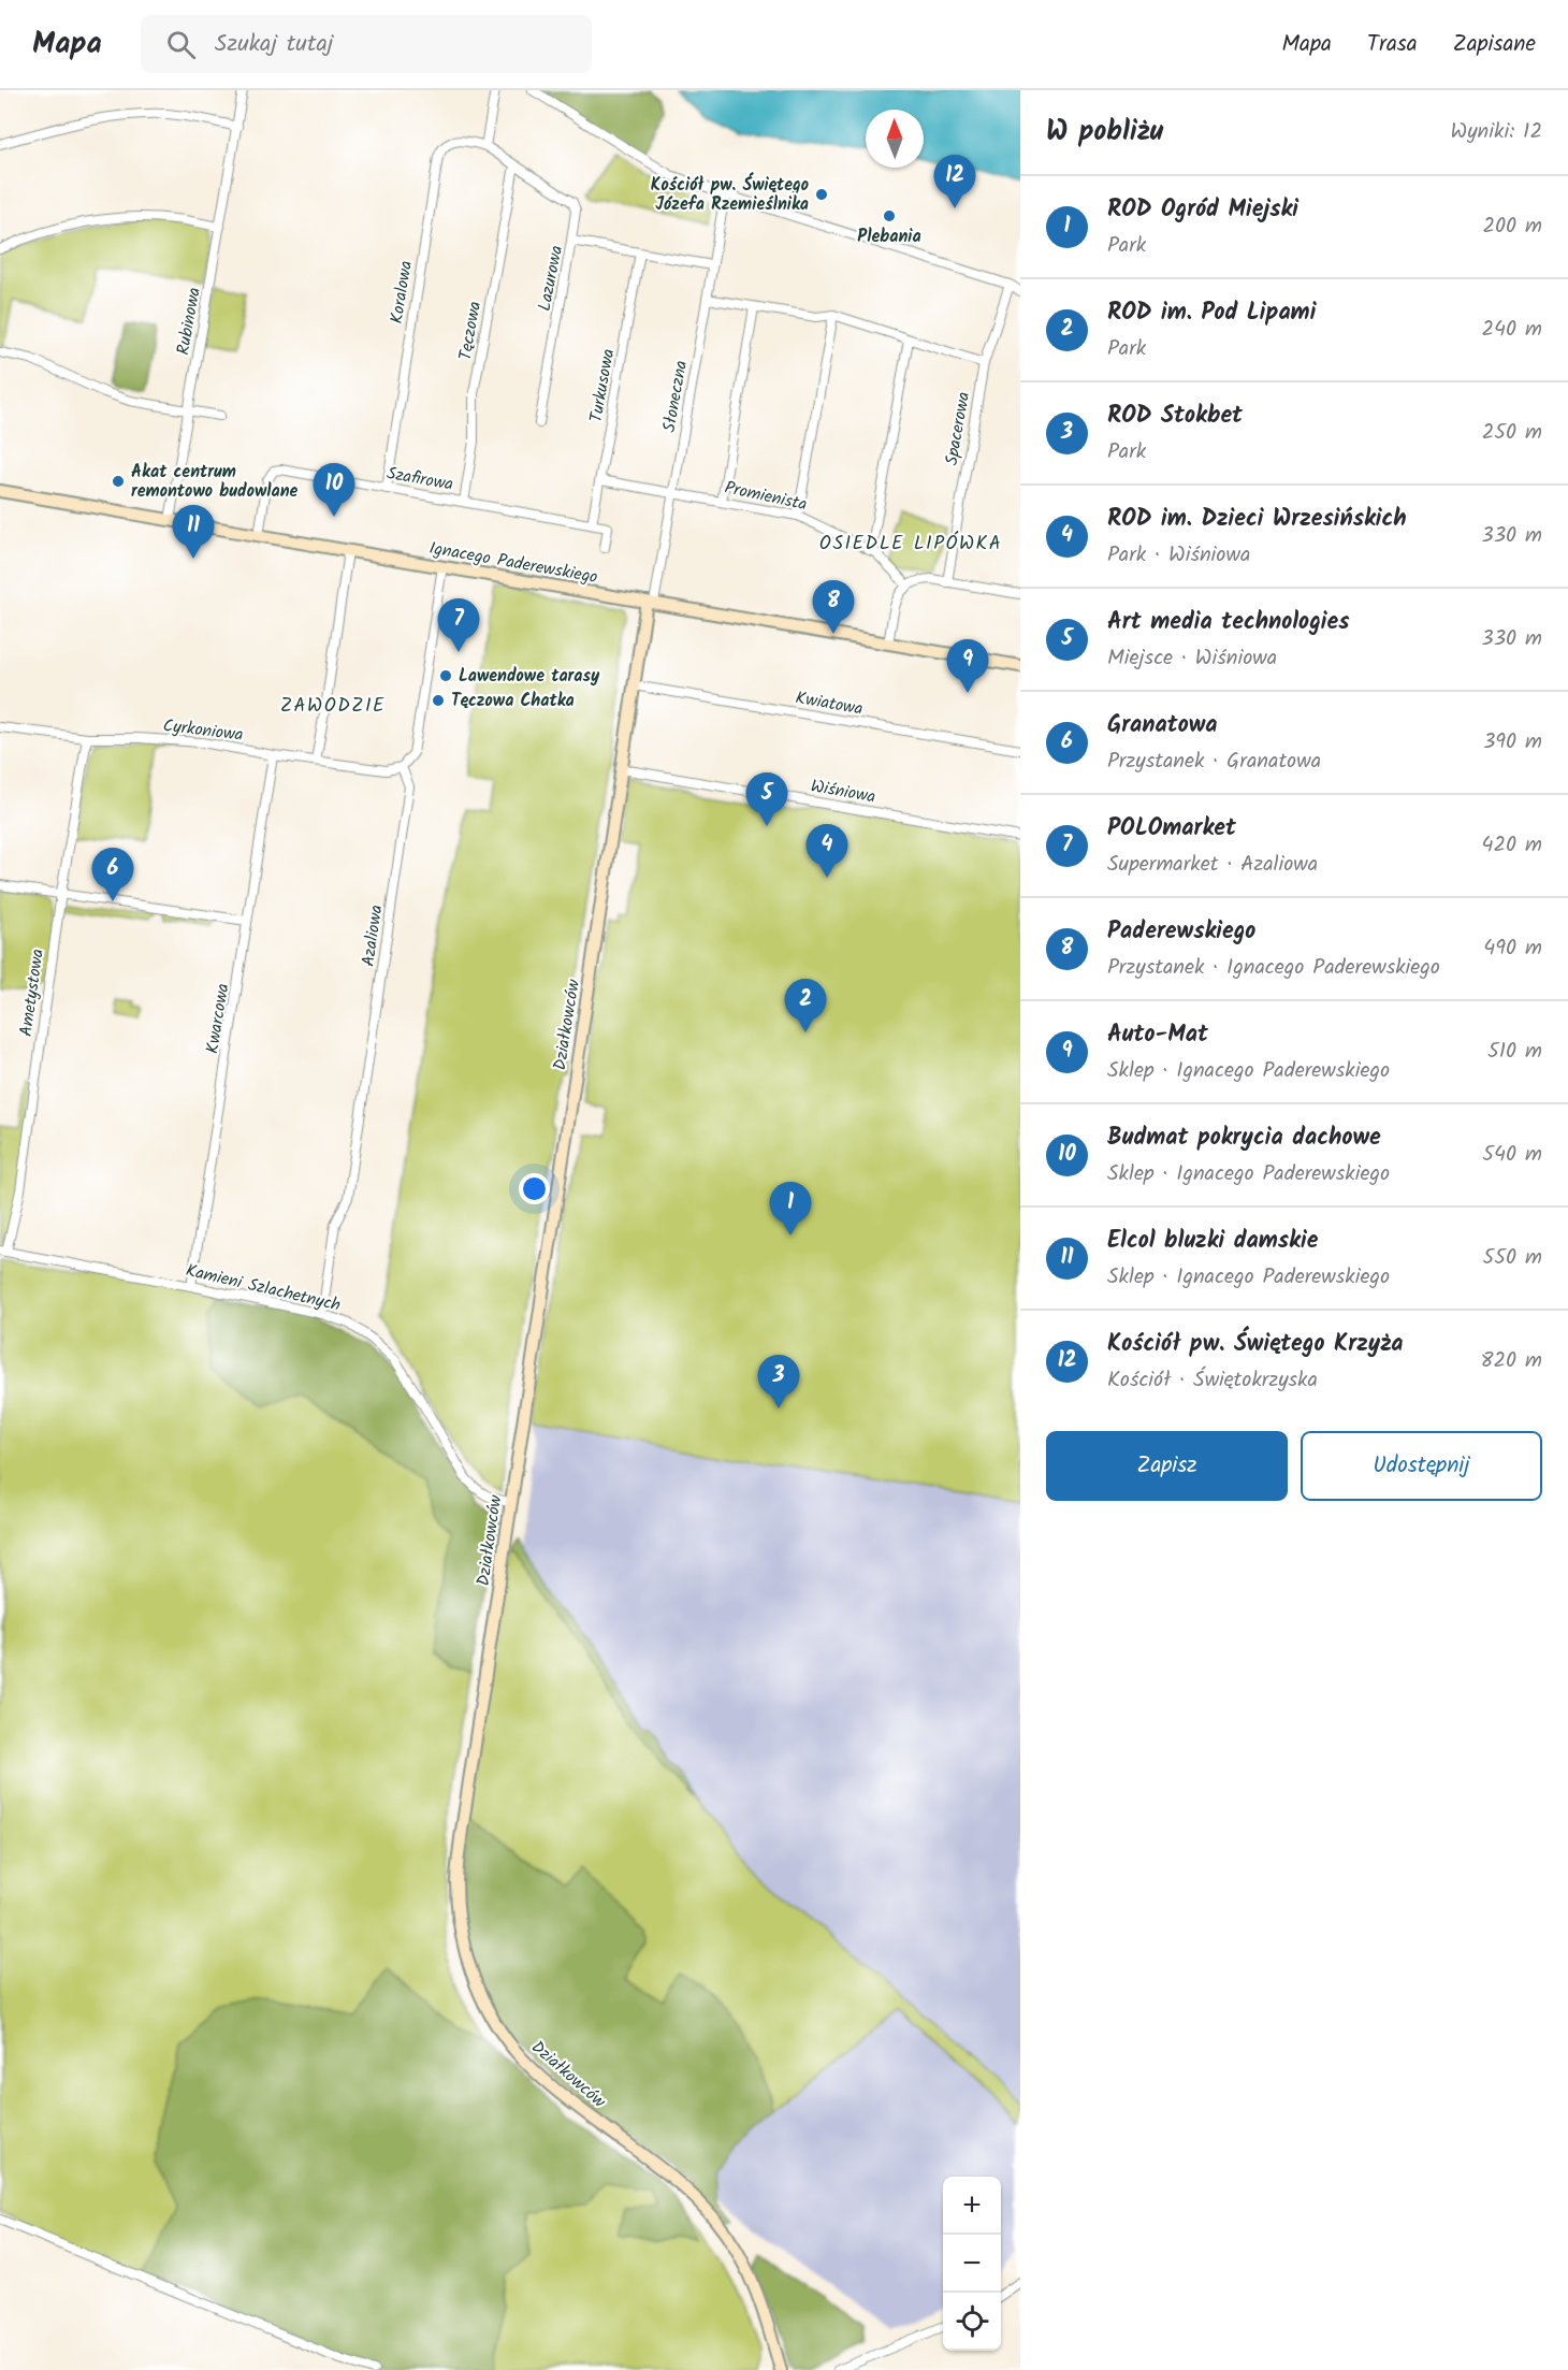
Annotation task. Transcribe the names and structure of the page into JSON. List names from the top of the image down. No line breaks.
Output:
{"streets":{"street":["Lazurowa","Koralowa","Rubinowa","Tęczowa","Turkusowa","Słoneczna","Spacerowa","Szafirowa","Promienista","Ignacego Paderewskiego","Kwiatowa","Cyrkoniowa","Wiśniowa","Azaliowa","Ametystowa","Kwarcowa","Działkowców","Kamieni Szlachetnych"]},"crossings":[["Lazurowa","Turkusowa"],["Lazurowa","Słoneczna"],["Koralowa","Szafirowa"],["Rubinowa","Ignacego Paderewskiego"],["Tęczowa","Szafirowa"],["Turkusowa","Szafirowa"],["Turkusowa","Promienista"],["Słoneczna","Promienista"],["Słoneczna","Ignacego Paderewskiego"],["Słoneczna","Działkowców"],["Szafirowa","Ignacego Paderewskiego"],["Ignacego Paderewskiego","Działkowców"],["Kwiatowa","Działkowców"],["Cyrkoniowa","Azaliowa"],["Cyrkoniowa","Ametystowa"],["Cyrkoniowa","Kwarcowa"],["Wiśniowa","Działkowców"],["Azaliowa","Kamieni Szlachetnych"],["Ametystowa","Kamieni Szlachetnych"],["Kwarcowa","Kamieni Szlachetnych"],["Działkowców","Kamieni Szlachetnych"]],"districts":["OSIEDLE LIPÓWKA","ZAWODZIE"],"places":["Kościół pw. Świętego Józefa Rzemieślnika","Plebania","Akat centrum remontowo budowlane","Lawendowe tarasy","Tęczowa Chatka"],"north":"top","page":{"header":"Mapa","search":"Szukaj tutaj","nav":["Mapa","Trasa","Zapisane"],"heading":["W pobliżu","Wyniki: 12"],"pins":["12","10","11","8","7","9","5","4","6","2","1","3"],"list":[{"mark":"1","name":"ROD Ogród Miejski","note":"Park","value":"200 m"},{"mark":"2","name":"ROD im. Pod Lipami","note":"Park","value":"240 m"},{"mark":"3","name":"ROD Stokbet","note":"Park","value":"250 m"},{"mark":"4","name":"ROD im. Dzieci Wrzesińskich","note":"Park · Wiśniowa","value":"330 m"},{"mark":"5","name":"Art media technologies","note":"Miejsce · Wiśniowa","value":"330 m"},{"mark":"6","name":"Granatowa","note":"Przystanek · Granatowa","value":"390 m"},{"mark":"7","name":"POLOmarket","note":"Supermarket · Azaliowa","value":"420 m"},{"mark":"8","name":"Paderewskiego","note":"Przystanek · Ignacego Paderewskiego","value":"490 m"},{"mark":"9","name":"Auto-Mat","note":"Sklep · Ignacego Paderewskiego","value":"510 m"},{"mark":"10","name":"Budmat pokrycia dachowe","note":"Sklep · Ignacego Paderewskiego","value":"540 m"},{"mark":"11","name":"Elcol bluzki damskie","note":"Sklep · Ignacego Paderewskiego","value":"550 m"},{"mark":"12","name":"Kościół pw. Świętego Krzyża","note":"Kościół · Świętokrzyska","value":"820 m"}],"buttons":["Zapisz","Udostępnij"],"map_buttons":["+","−"]}}
